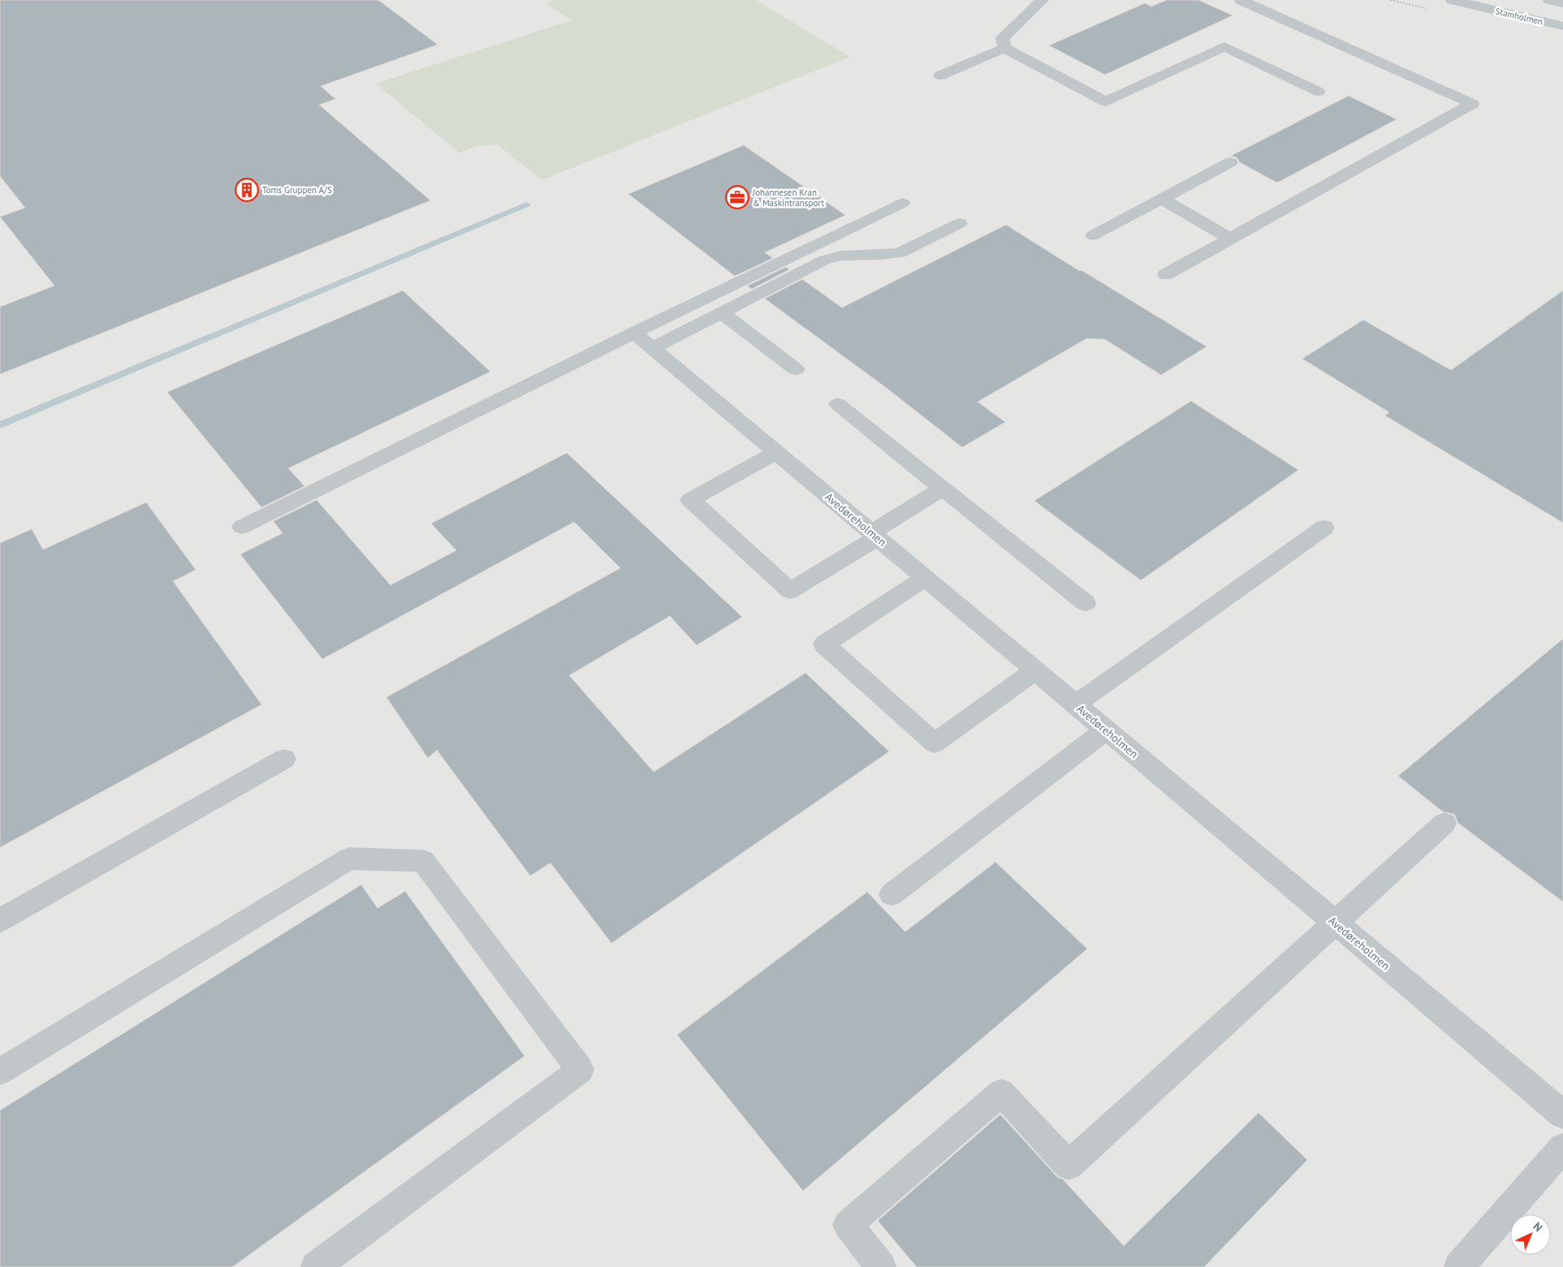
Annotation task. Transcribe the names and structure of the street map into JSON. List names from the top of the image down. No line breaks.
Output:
{"streets":{"street":["Stamholmen","Avedøreholmen"]},"places":{"building":["Toms Gruppen A/S"],"office":["Johannesen Kran & Maskintransport"]},"north":"top right"}
